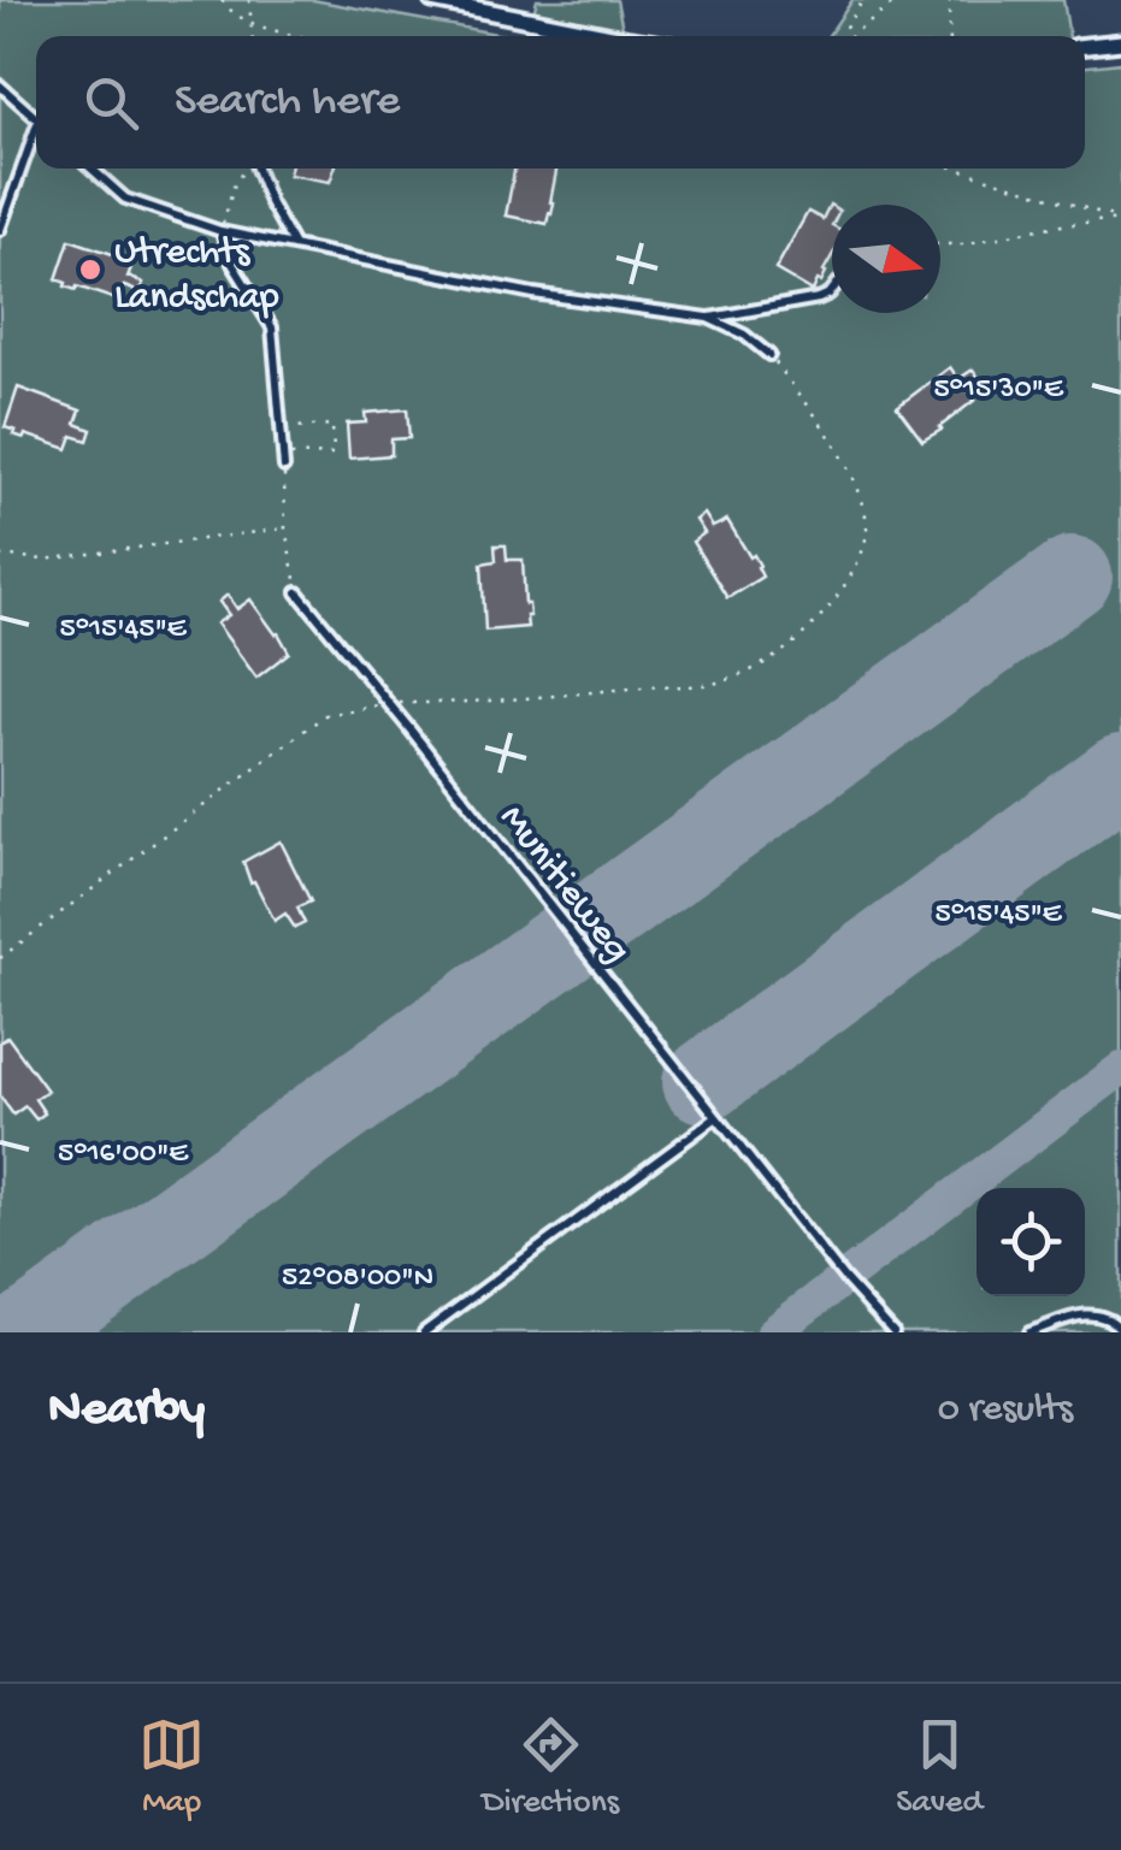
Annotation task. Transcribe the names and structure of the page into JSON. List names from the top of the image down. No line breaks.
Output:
{"streets":{"lane":["Munitieweg"]},"places":["Utrechts Landschap"],"north":"right","page":{"search":"Search here","heading":["Nearby","0 results"],"nav":["Map","Directions","Saved"]},"coordinates":["5°15'30\"E","5°15'45\"E","5°16'00\"E","52°08'00\"N"]}
